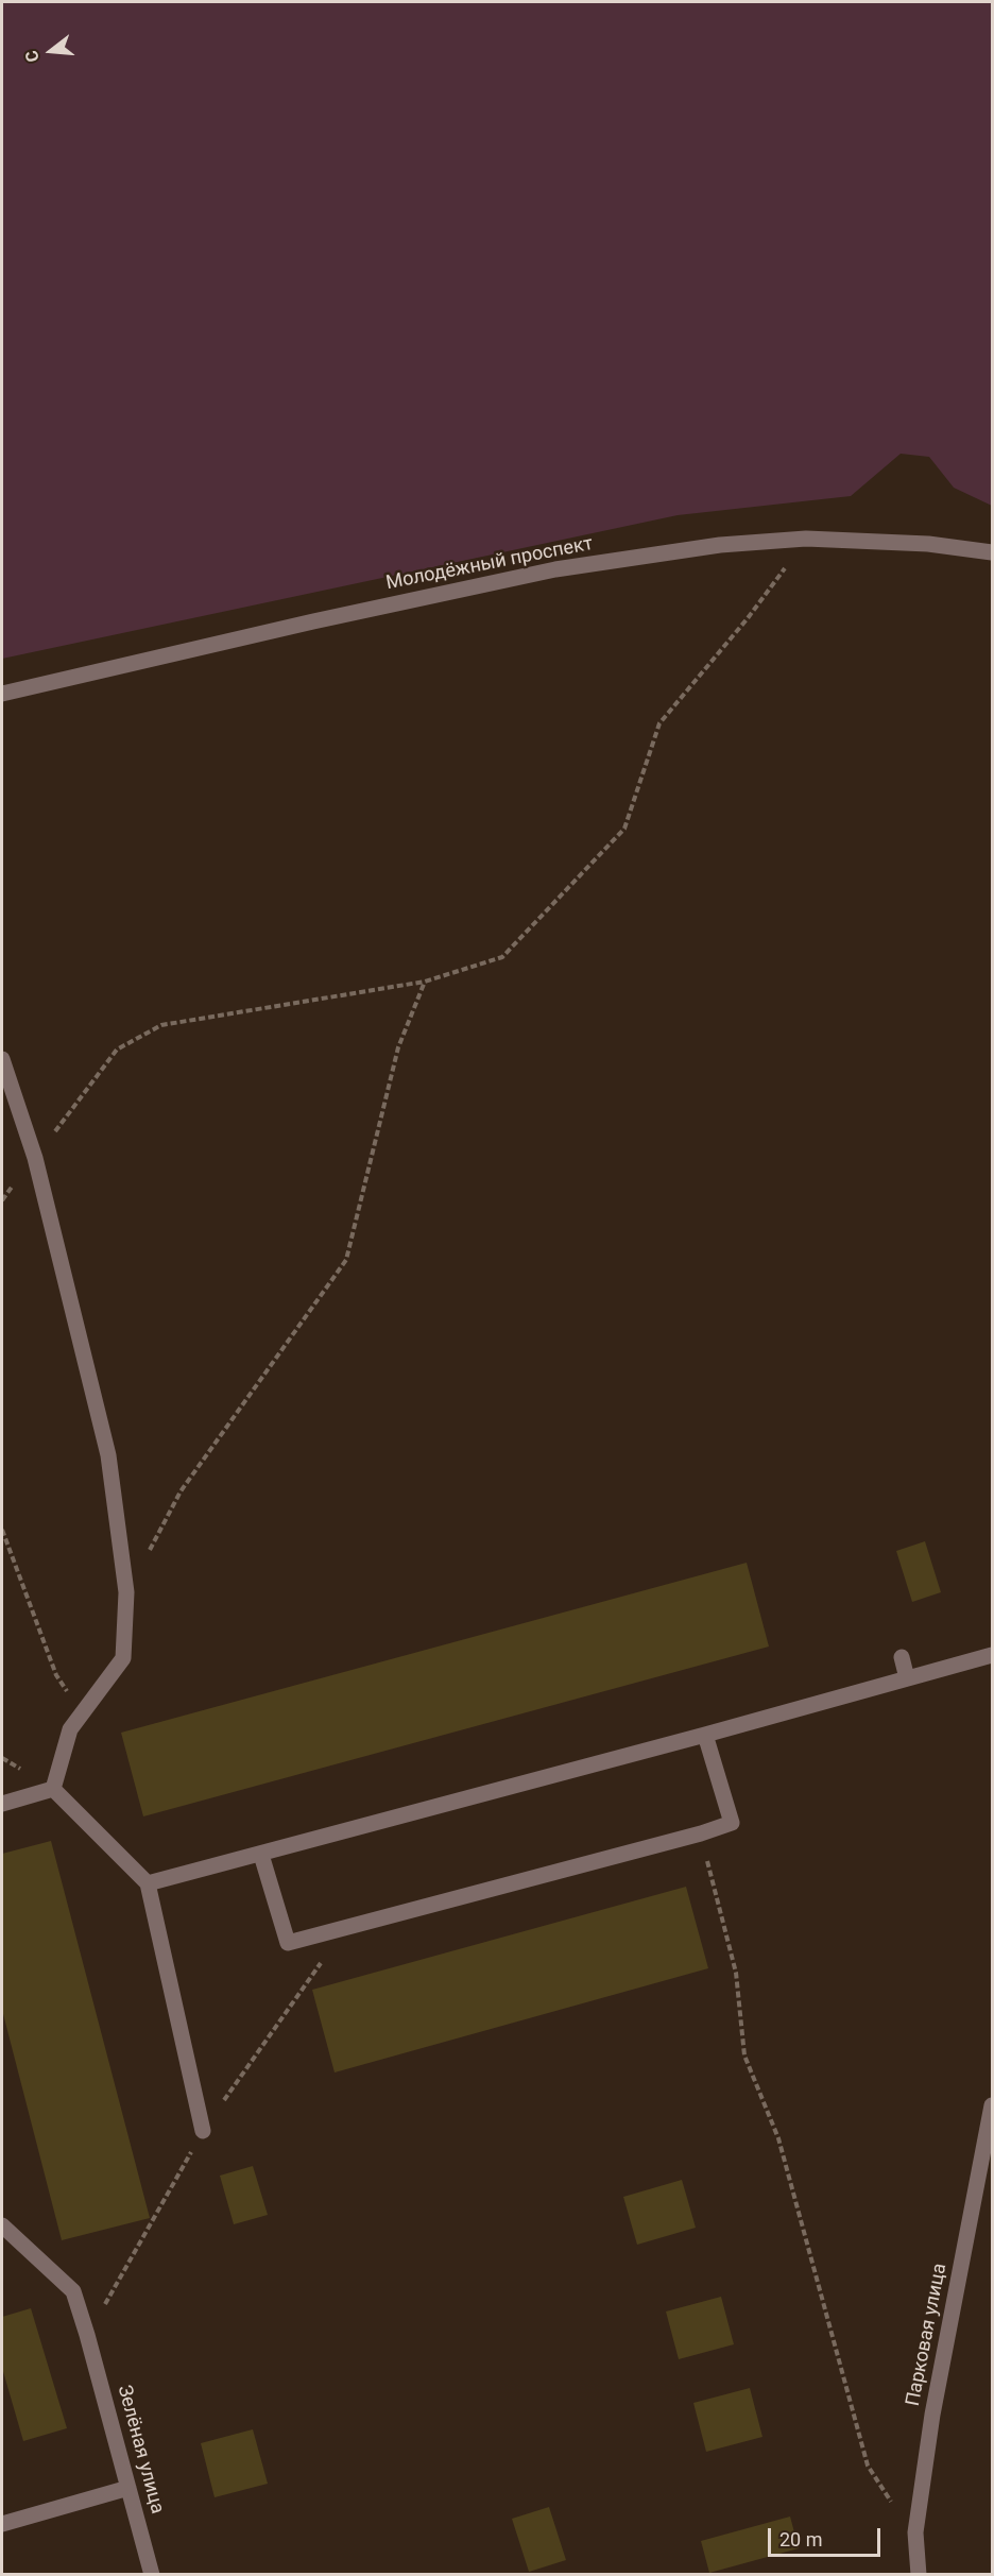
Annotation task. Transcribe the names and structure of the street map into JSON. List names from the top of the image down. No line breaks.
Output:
{"streets":{"street":["Молодёжный проспект","Парковая улица","Зелёная улица"]},"scale_bar":"20 m","north":"left"}
